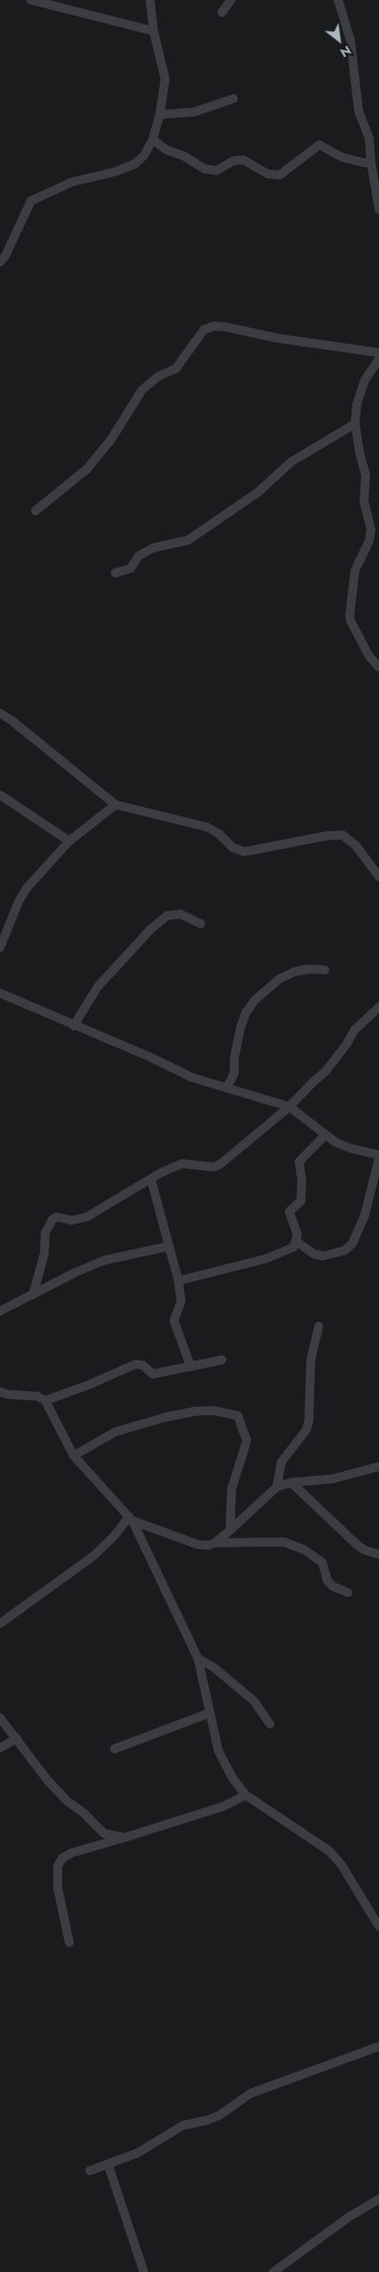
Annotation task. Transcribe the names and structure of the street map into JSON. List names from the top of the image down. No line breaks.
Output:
{"north":"bottom right"}
